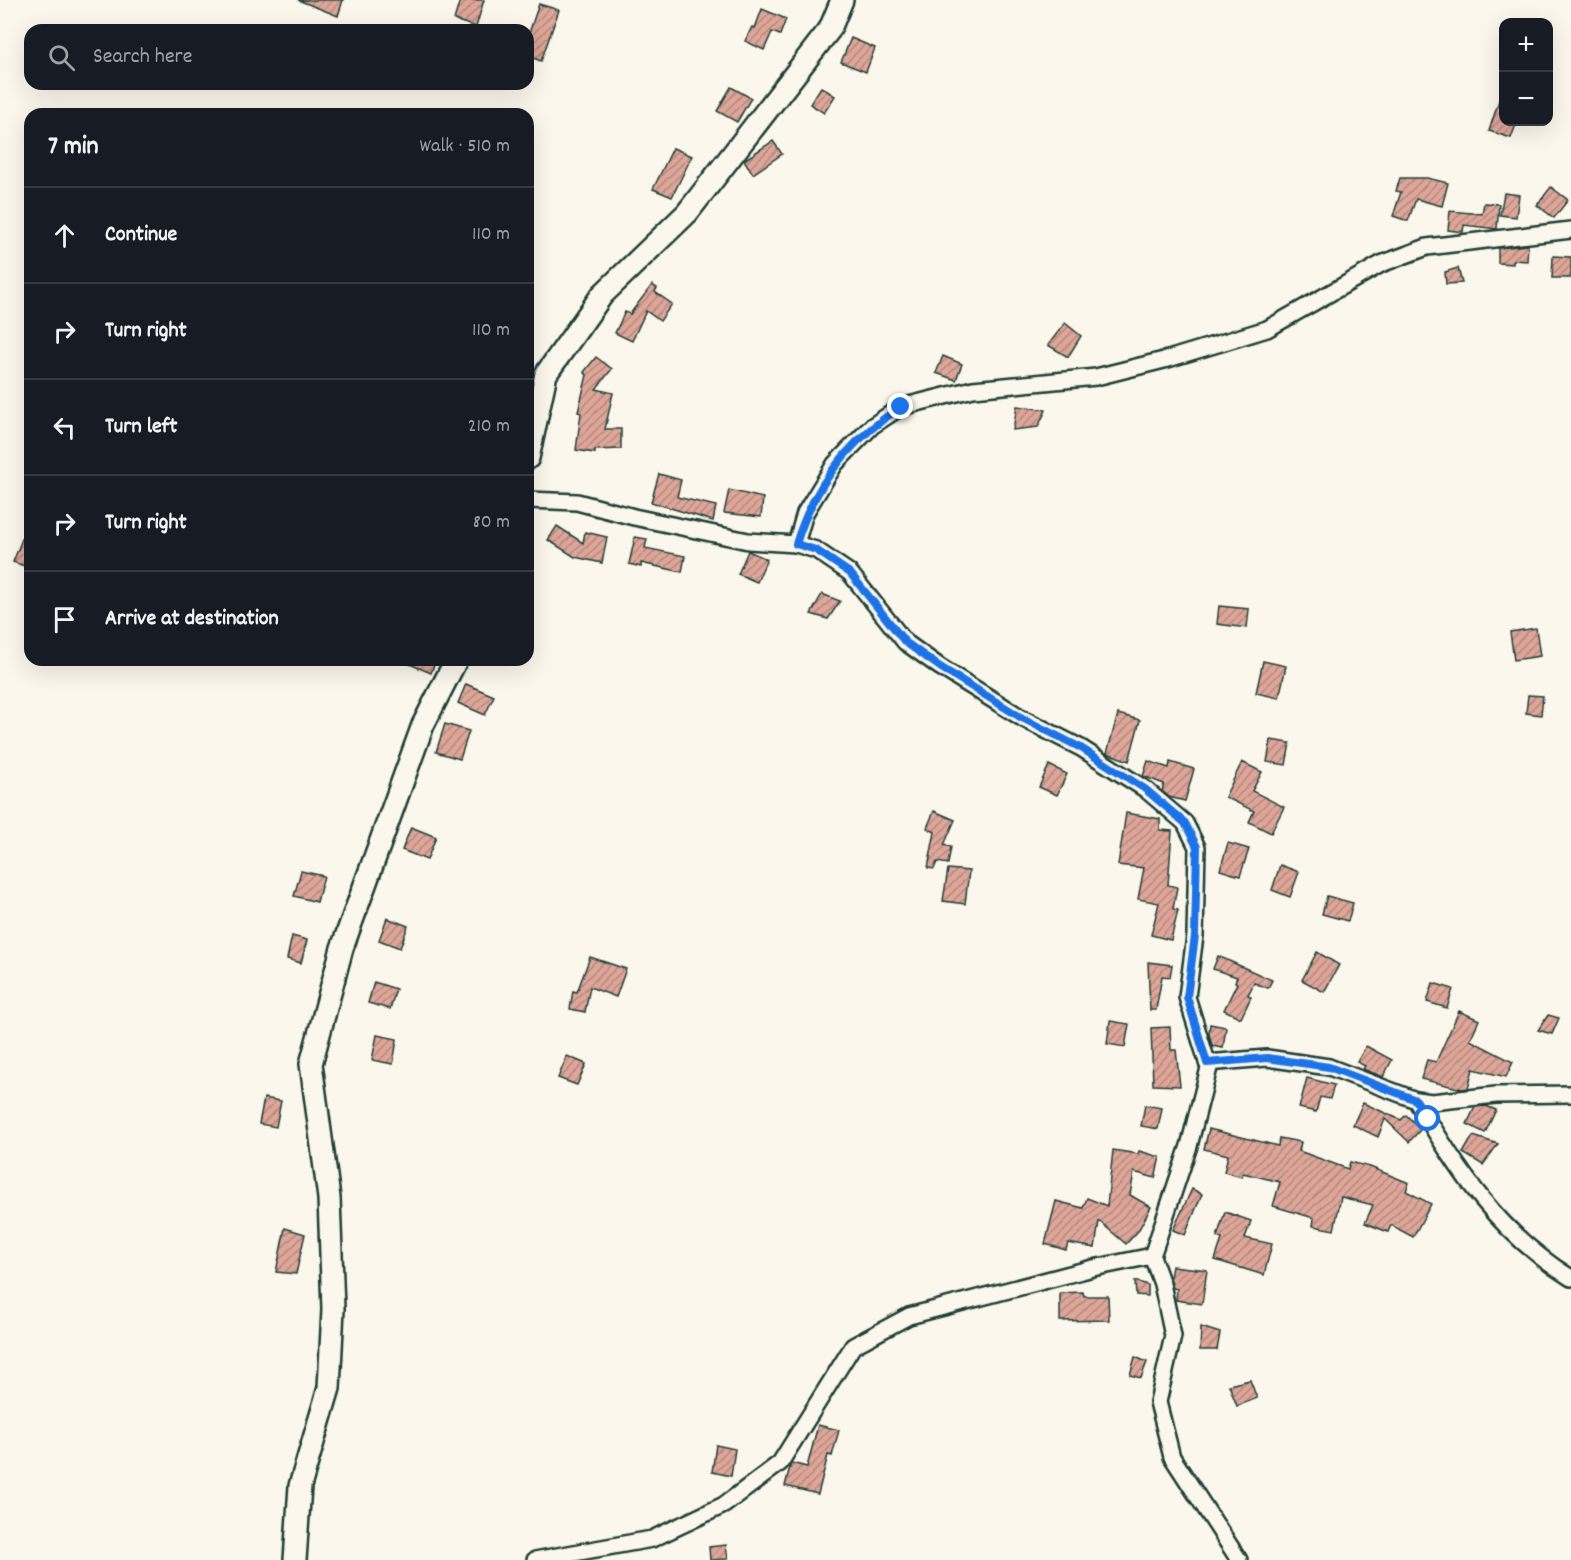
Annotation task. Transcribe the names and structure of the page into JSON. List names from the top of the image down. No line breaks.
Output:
{"page":{"map_buttons":["+","−"],"search":"Search here","heading":["7 min","Walk · 510 m"],"list":[["Continue","110 m"],["Turn right","110 m"],["Turn left","210 m"],["Turn right","80 m"],"Arrive at destination"]}}
